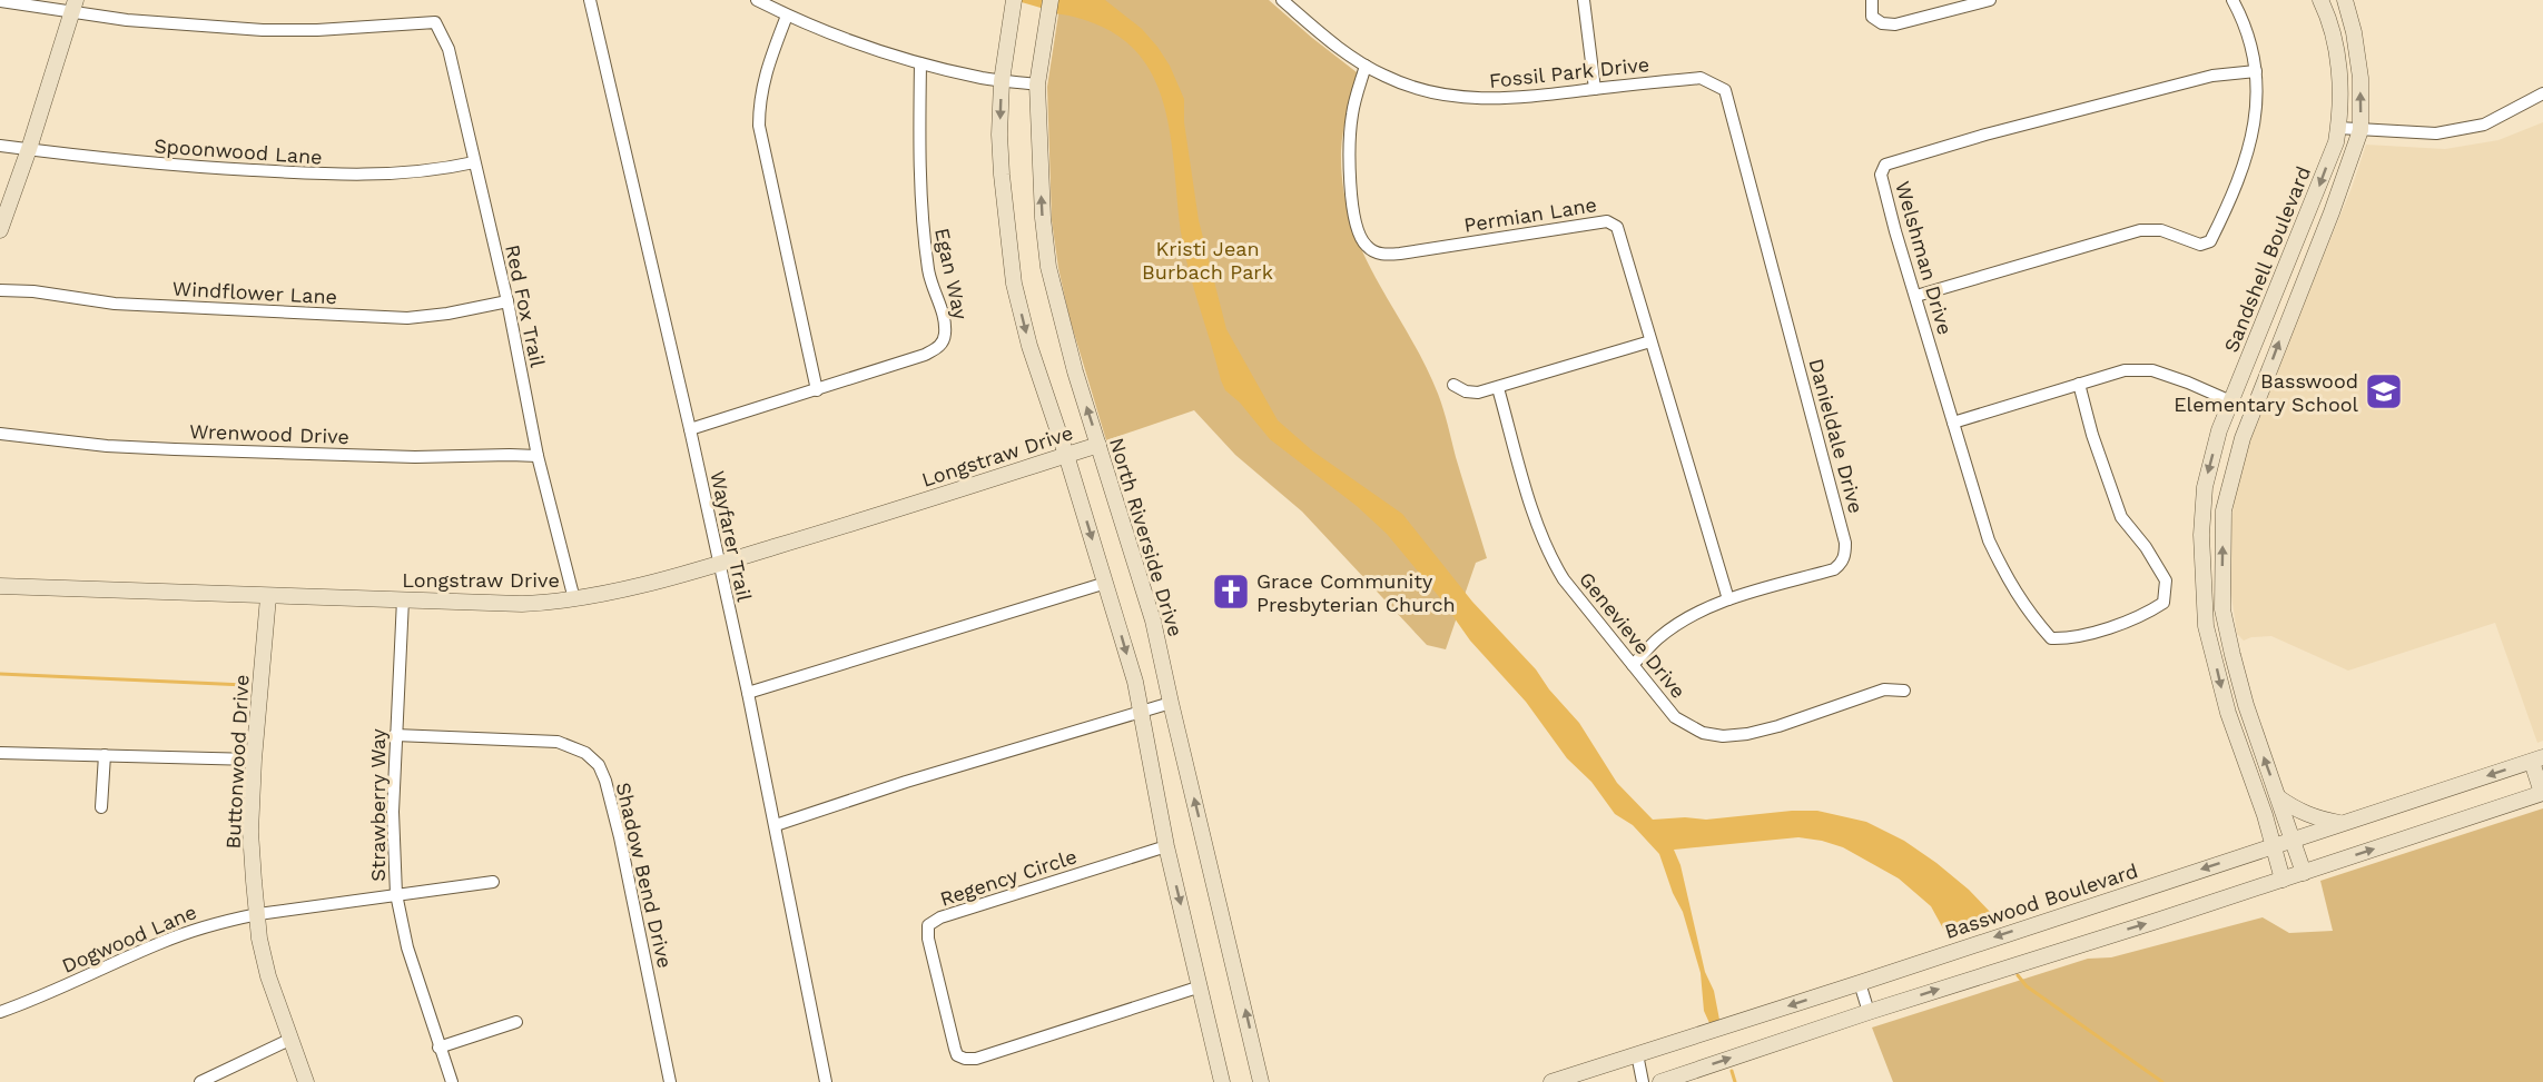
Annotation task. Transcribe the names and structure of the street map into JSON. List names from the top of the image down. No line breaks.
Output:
{"streets":{"main road":["Sandshell Boulevard","Longstraw Drive","North Riverside Drive","Buttonwood Drive","Basswood Boulevard"],"street":["Fossil Park Drive","Spoonwood Lane","Permian Lane","Welshman Drive","Egan Way","Windflower Lane","Red Fox Trail","Wrenwood Drive","Danieldale Drive","Wayfarer Trail","Genevieve Drive","Strawberry Way","Shadow Bend Drive","Regency Circle","Dogwood Lane"]},"crossings":[["Fossil Park Drive","Permian Lane"],["Fossil Park Drive","Danieldale Drive"],["Spoonwood Lane","Red Fox Trail"],["Permian Lane","Danieldale Drive"],["Sandshell Boulevard","Basswood Boulevard"],["Egan Way","Wayfarer Trail"],["Windflower Lane","Red Fox Trail"],["Red Fox Trail","Wrenwood Drive"],["Red Fox Trail","Longstraw Drive"],["Danieldale Drive","Genevieve Drive"],["Longstraw Drive","Wayfarer Trail"],["Longstraw Drive","North Riverside Drive"],["Longstraw Drive","Buttonwood Drive"],["Longstraw Drive","Strawberry Way"],["Buttonwood Drive","Dogwood Lane"],["Strawberry Way","Shadow Bend Drive"],["Strawberry Way","Dogwood Lane"]],"parks":["Kristi Jean Burbach Park"],"places":{"school or university":["Basswood Elementary School"],"church":["Grace Community Presbyterian Church"]}}
